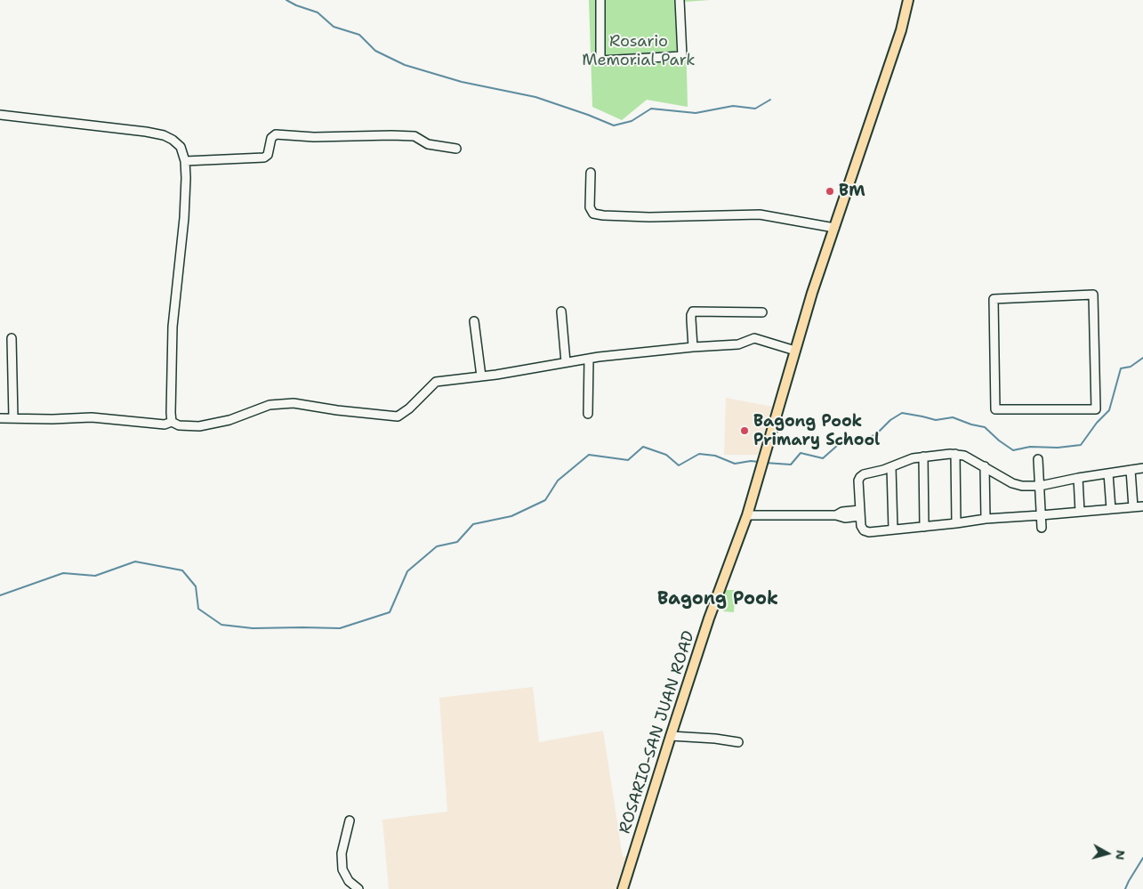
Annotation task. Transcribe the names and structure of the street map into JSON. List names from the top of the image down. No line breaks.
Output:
{"streets":{"main road":["ROSARIO-SAN JUAN ROAD"]},"districts":["Bagong Pook"],"parks":["Rosario Memorial Park"],"places":["BM","Bagong Pook Primary School"],"north":"right"}
